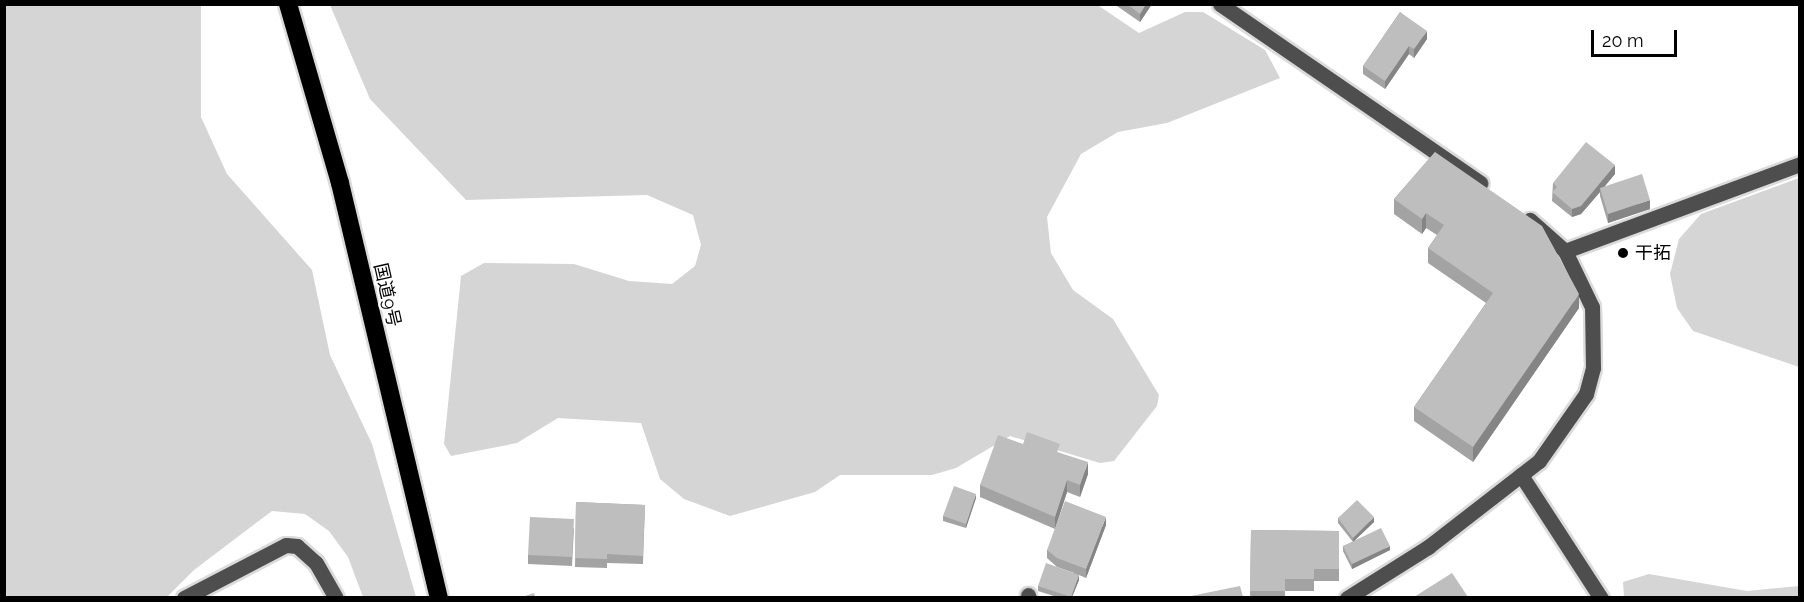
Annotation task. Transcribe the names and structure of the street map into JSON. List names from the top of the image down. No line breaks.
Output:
{"streets":{"highway":["国道9号"]},"places":["干拓"],"scale_bar":"20 m"}
